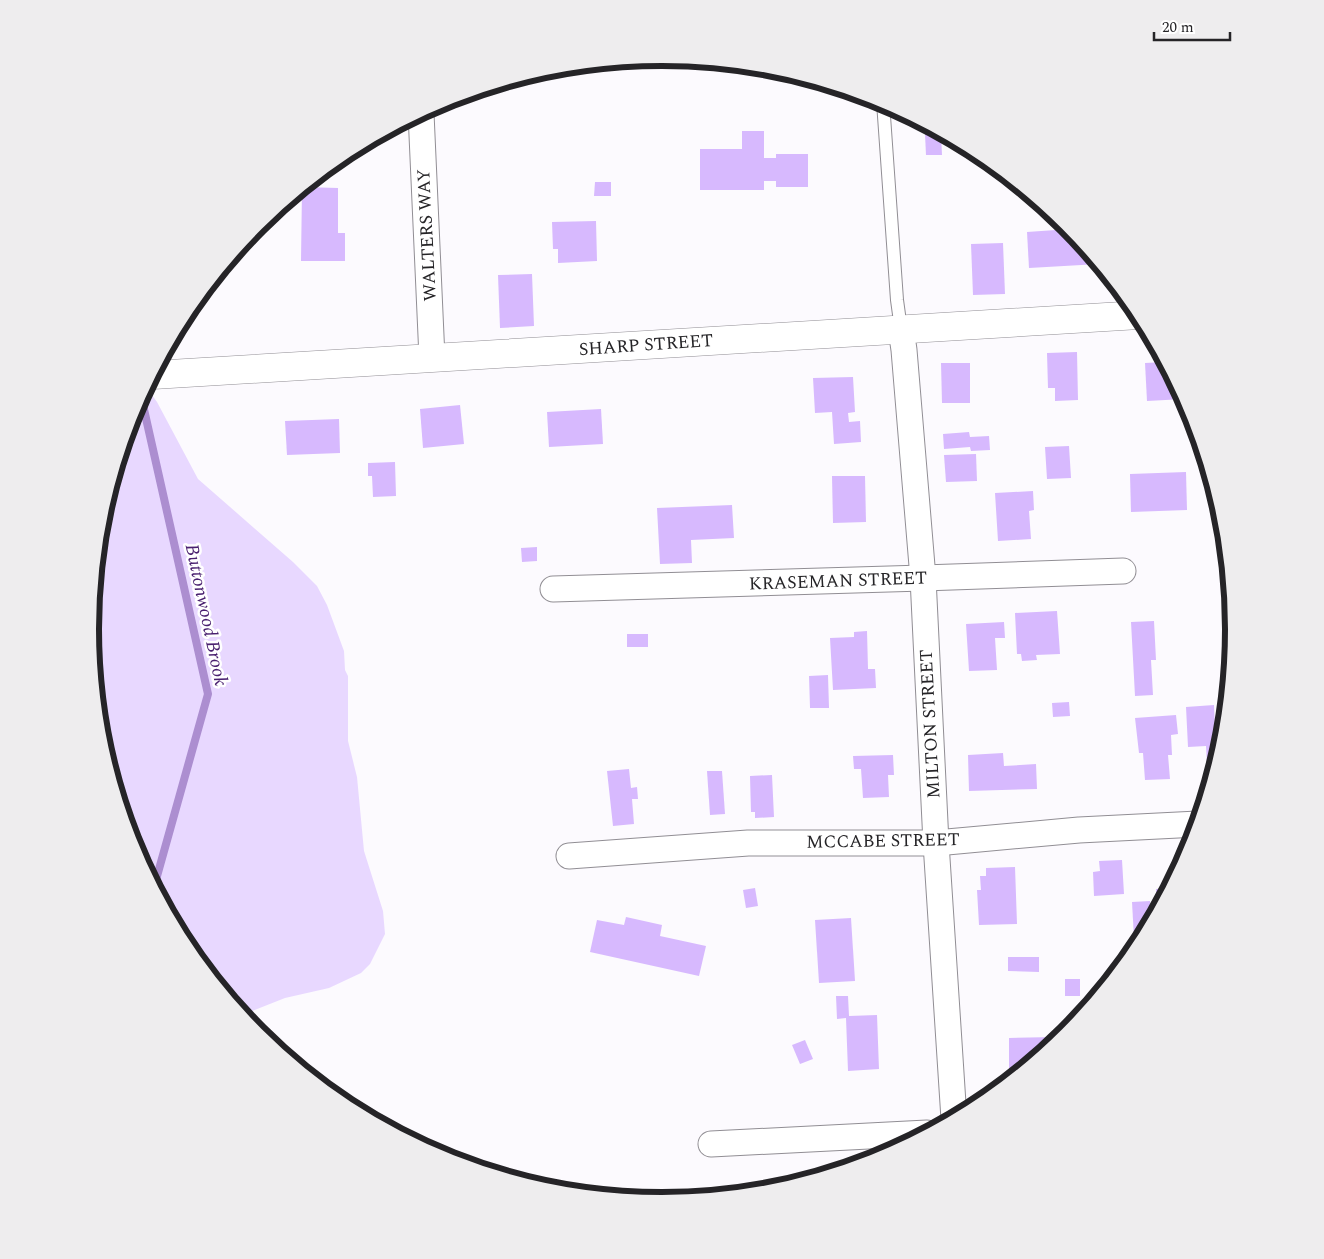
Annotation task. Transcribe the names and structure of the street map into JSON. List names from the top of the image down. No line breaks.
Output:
{"streets":{"street":["WALTERS WAY","SHARP STREET","KRASEMAN STREET","MILTON STREET","MCCABE STREET"]},"crossings":[["WALTERS WAY","SHARP STREET"],["SHARP STREET","MILTON STREET"],["KRASEMAN STREET","MILTON STREET"],["MILTON STREET","MCCABE STREET"]],"water":["Buttonwood Brook"],"scale_bar":"20 m"}
